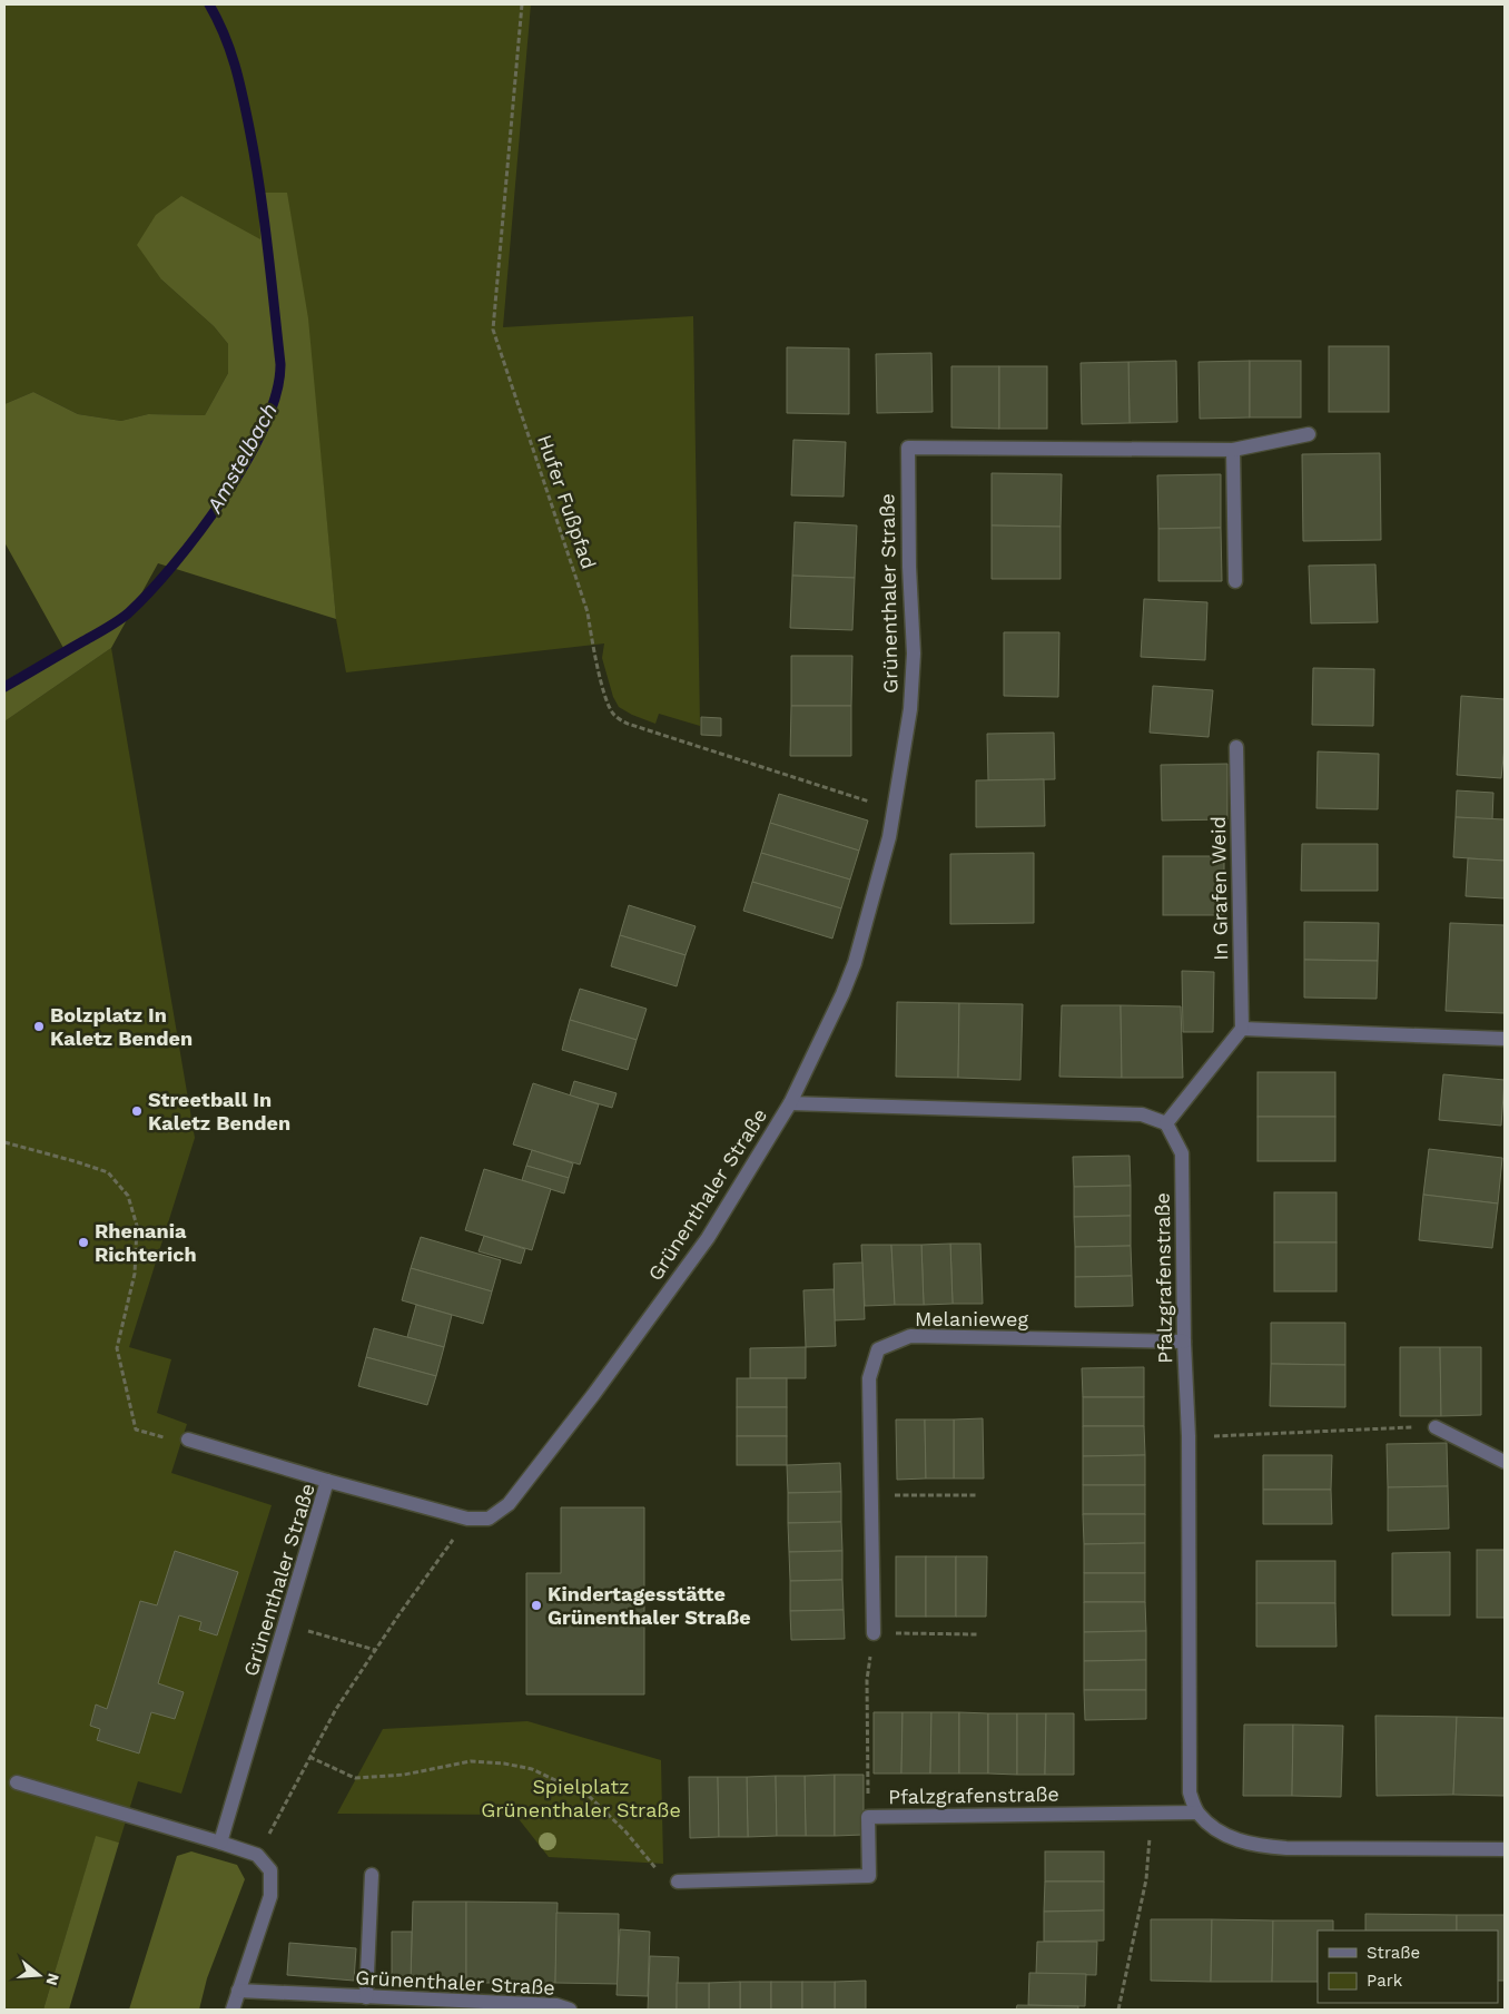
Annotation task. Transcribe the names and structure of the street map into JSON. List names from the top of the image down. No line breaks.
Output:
{"streets":{"street":["Grünenthaler Straße","In Grafen Weid","Pfalzgrafenstraße","Melanieweg"],"path":["Hufer Fußpfad"]},"crossings":[["Hufer Fußpfad","Grünenthaler Straße"],["Pfalzgrafenstraße","Melanieweg"]],"water":["Amstelbach"],"parks":["Spielplatz Grünenthaler Straße"],"places":["Bolzplatz In Kaletz Benden","Streetball In Kaletz Benden","Rhenania Richterich","Kindertagesstätte Grünenthaler Straße"],"legend":["Straße","Park"],"north":"right"}
